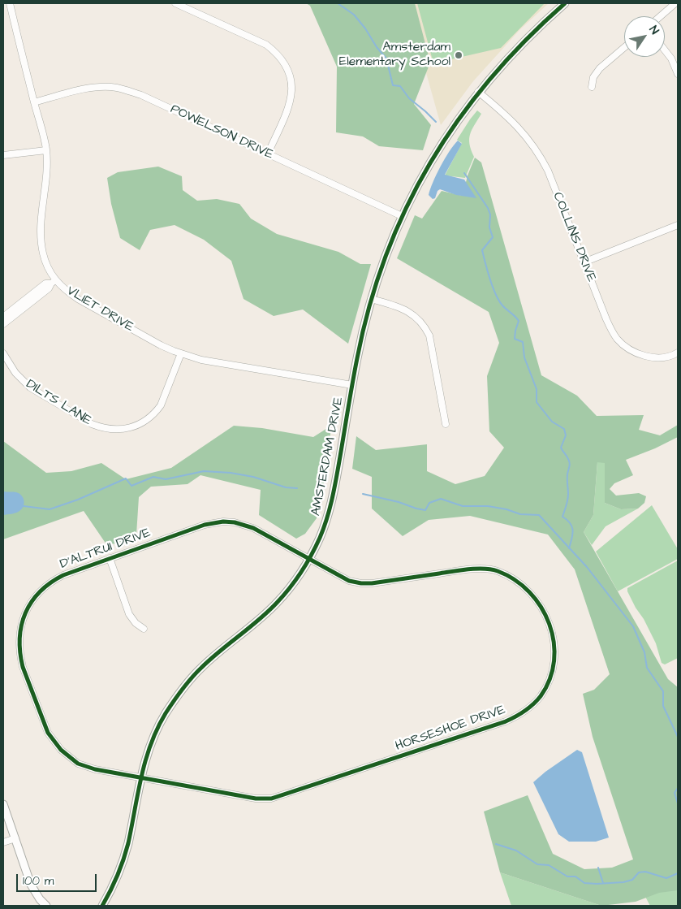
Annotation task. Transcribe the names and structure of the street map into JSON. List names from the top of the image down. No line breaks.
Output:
{"streets":{"street":["POWELSON DRIVE","COLLINS DRIVE","VLIET DRIVE","DILTS LANE","AMSTERDAM DRIVE","D'ALTRUI DRIVE","HORSESHOE DRIVE"]},"crossings":[["POWELSON DRIVE","VLIET DRIVE"],["POWELSON DRIVE","AMSTERDAM DRIVE"],["COLLINS DRIVE","AMSTERDAM DRIVE"],["VLIET DRIVE","DILTS LANE"],["VLIET DRIVE","AMSTERDAM DRIVE"],["AMSTERDAM DRIVE","D'ALTRUI DRIVE"],["AMSTERDAM DRIVE","HORSESHOE DRIVE"],["D'ALTRUI DRIVE","HORSESHOE DRIVE"]],"places":["Amsterdam Elementary School"],"scale_bar":"100 m","north":"top right"}
